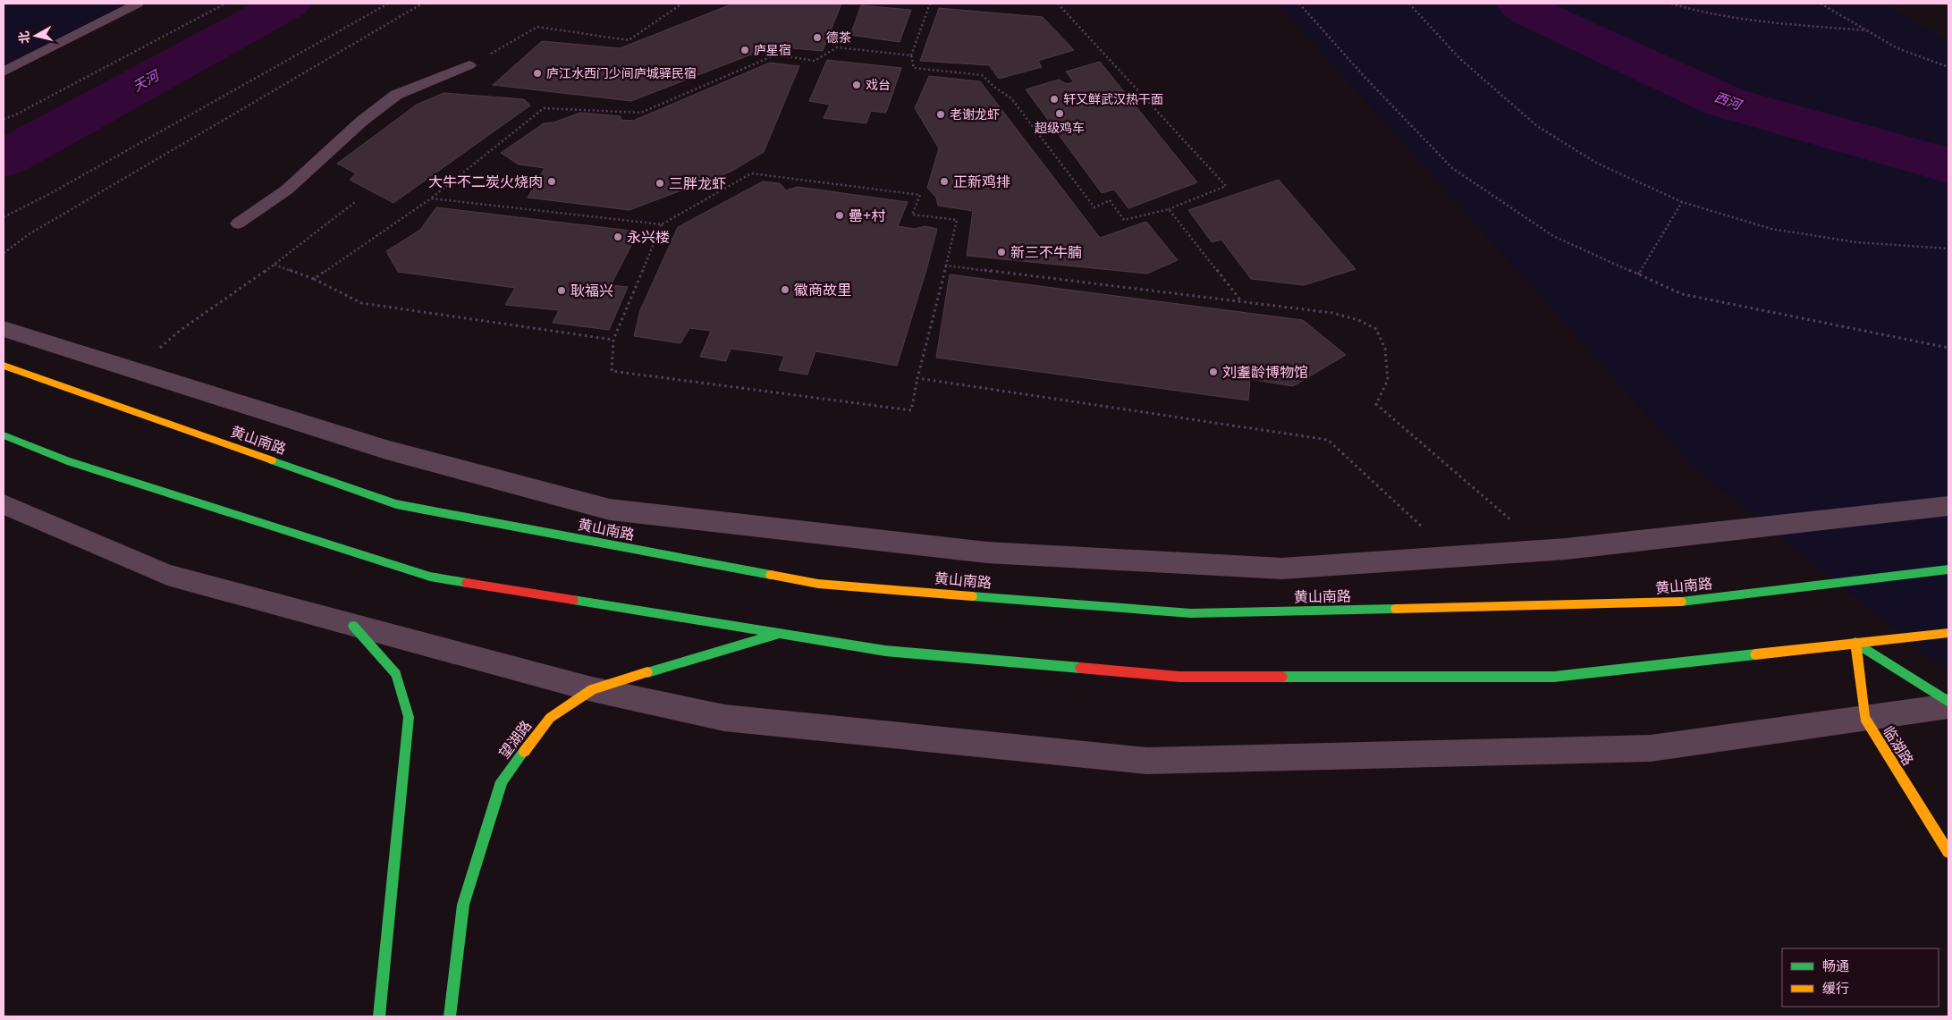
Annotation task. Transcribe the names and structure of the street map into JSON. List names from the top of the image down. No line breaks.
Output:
{"streets":{"main road":["黄山南路","望湖路","临湖路"]},"water":["天河","西河"],"places":["德茶","庐星宿","庐江水西门少间庐城驿民宿","戏台","轩又鲜武汉热干面","超级鸡车","老谢龙虾","大牛不二炭火烧肉","正新鸡排","三胖龙虾","罍+村","永兴楼","新三不牛腩","徽商故里","耿福兴","刘耋龄博物馆"],"legend":["畅通","缓行"],"north":"left"}
